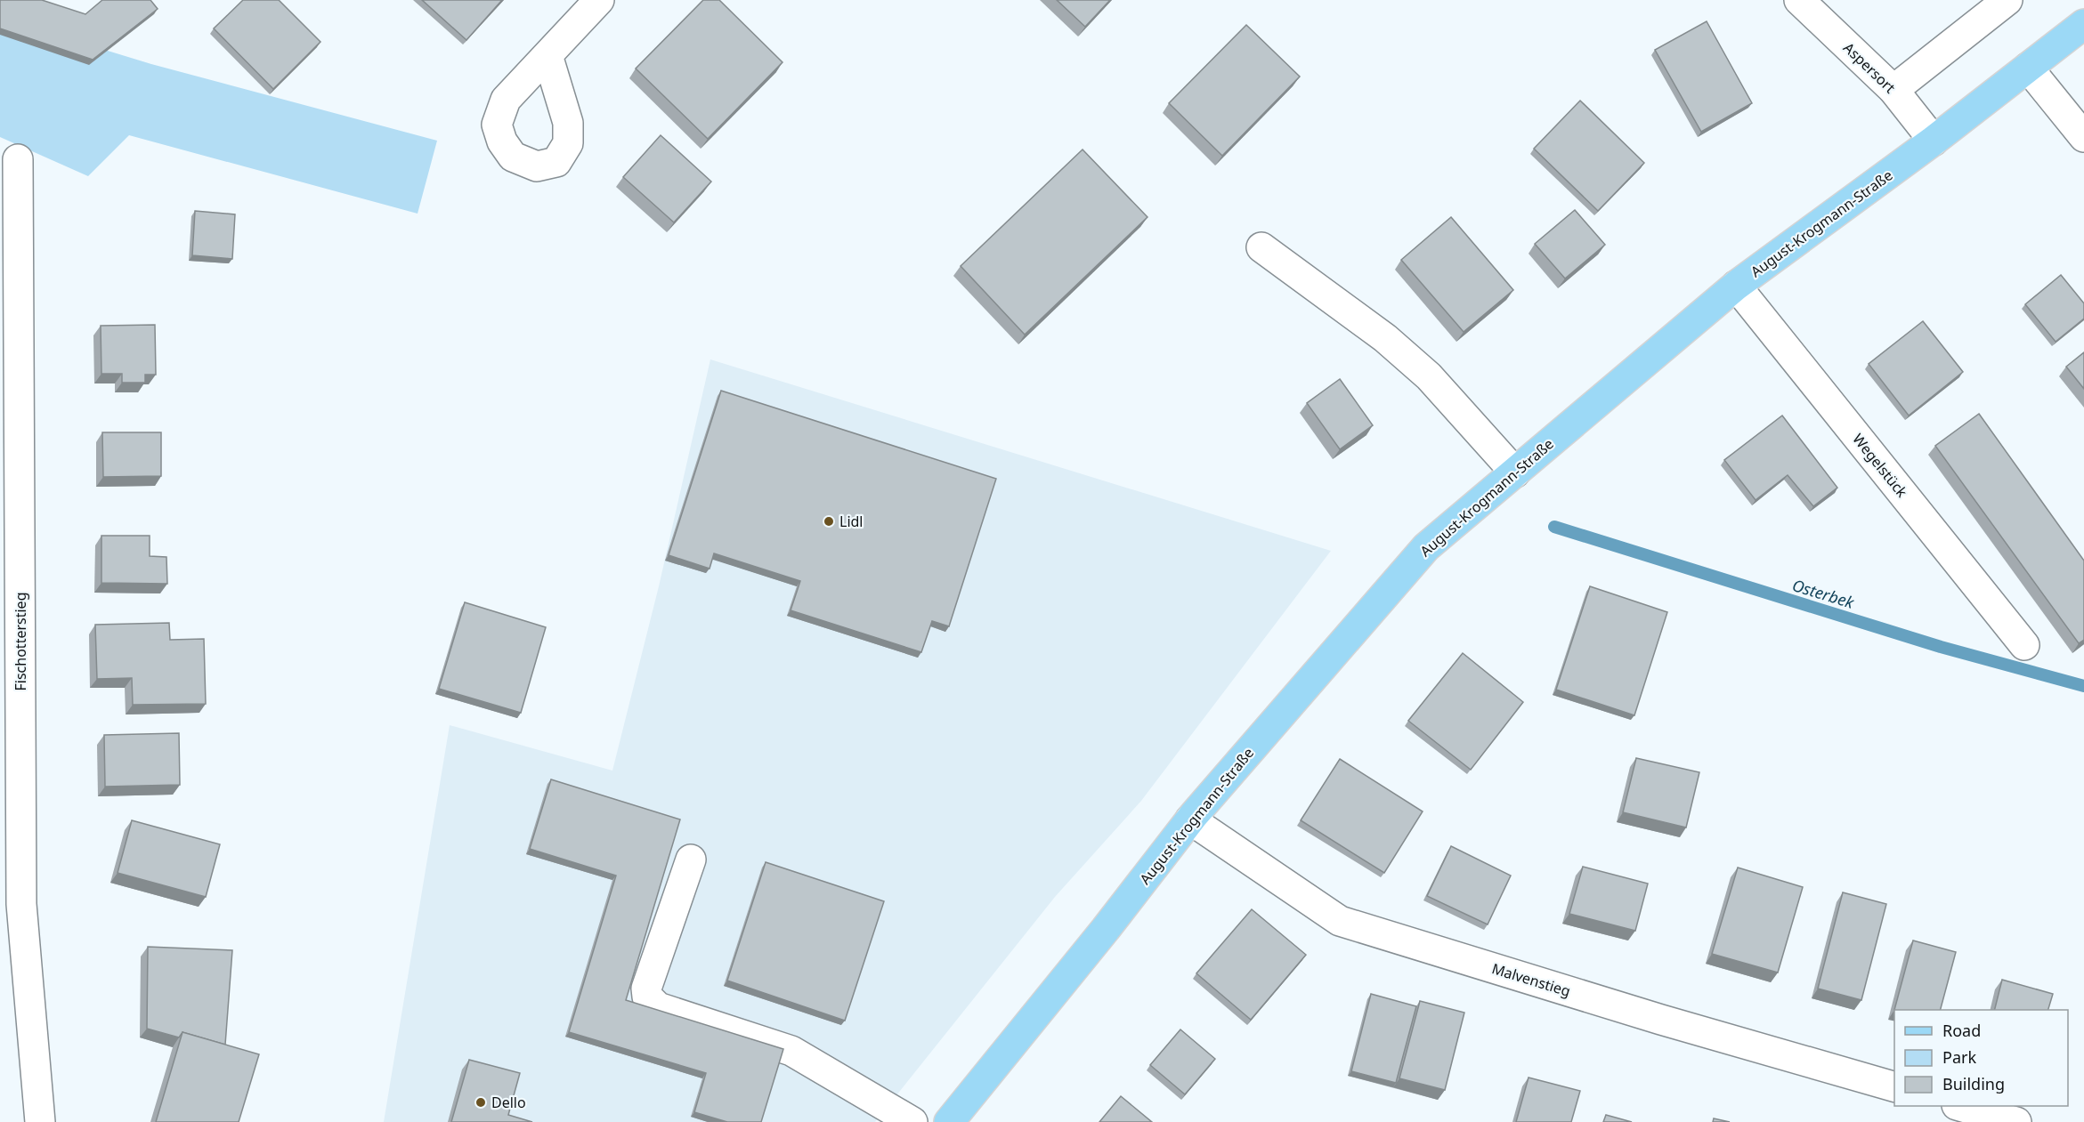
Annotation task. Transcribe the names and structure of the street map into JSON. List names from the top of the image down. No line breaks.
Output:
{"streets":{"main road":["August-Krogmann-Straße"],"street":["Aspersort","Wegelstück","Fischotterstieg","Malvenstieg"]},"crossings":[["Aspersort","August-Krogmann-Straße"],["August-Krogmann-Straße","Wegelstück"],["August-Krogmann-Straße","Malvenstieg"]],"water":["Osterbek"],"places":["Lidl","Dello"],"legend":["Road","Park","Building"]}
